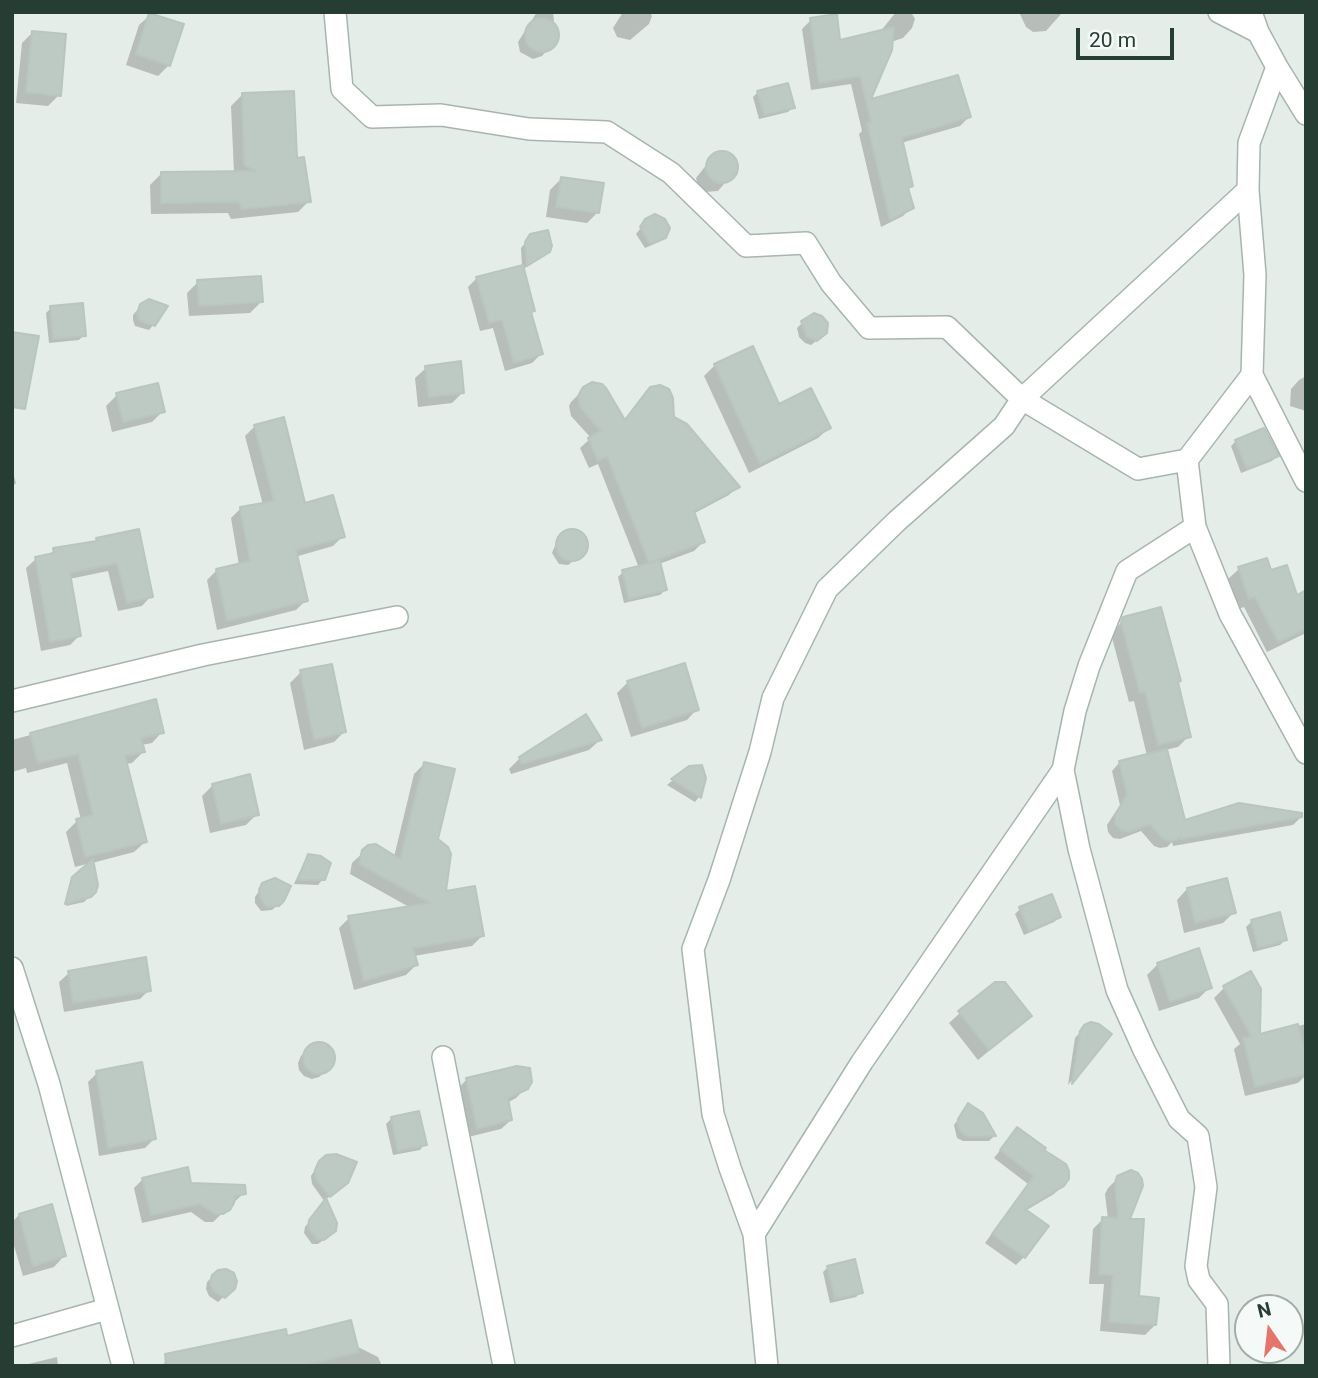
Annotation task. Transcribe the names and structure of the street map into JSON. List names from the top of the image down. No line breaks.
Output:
{"scale_bar":"20 m","north":"top"}
